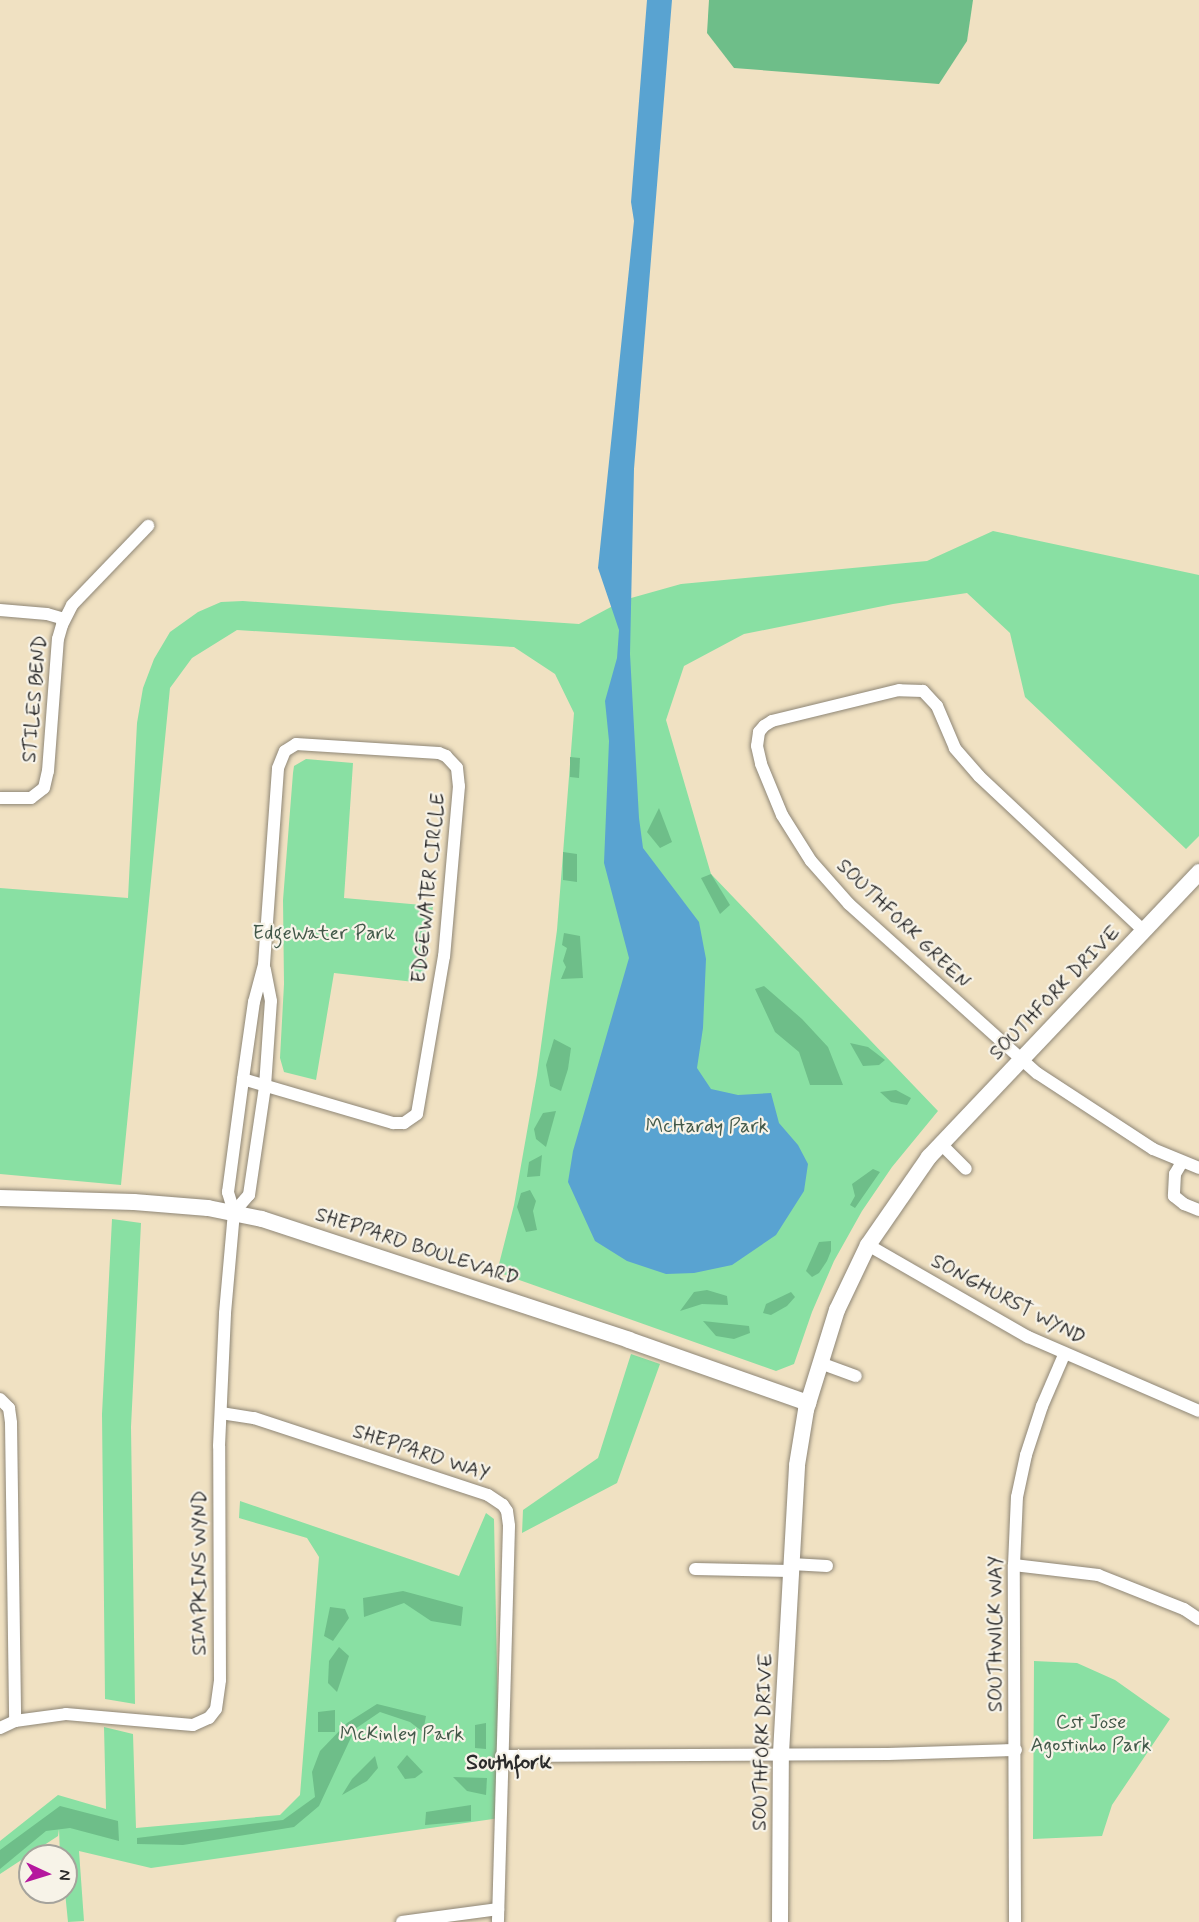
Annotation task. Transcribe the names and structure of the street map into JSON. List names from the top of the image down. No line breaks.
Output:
{"streets":{"street":["STILES BEND","EDGEWATER CIRCLE","SOUTHFORK GREEN","SOUTHFORK DRIVE","SHEPPARD BOULEVARD","SONGHURST WYND","SHEPPARD WAY","SIMPKINS WYND","SOUTHWICK WAY"]},"crossings":[["SOUTHFORK GREEN","SOUTHFORK DRIVE"],["SOUTHFORK DRIVE","SHEPPARD BOULEVARD"],["SOUTHFORK DRIVE","SONGHURST WYND"],["SHEPPARD BOULEVARD","SIMPKINS WYND"],["SONGHURST WYND","SOUTHWICK WAY"],["SHEPPARD WAY","SIMPKINS WYND"]],"districts":["Southfork"],"parks":["EdgeWater Park","McHardy Park","Cst Jose Agostinho Park","McKinley Park"],"north":"right"}
